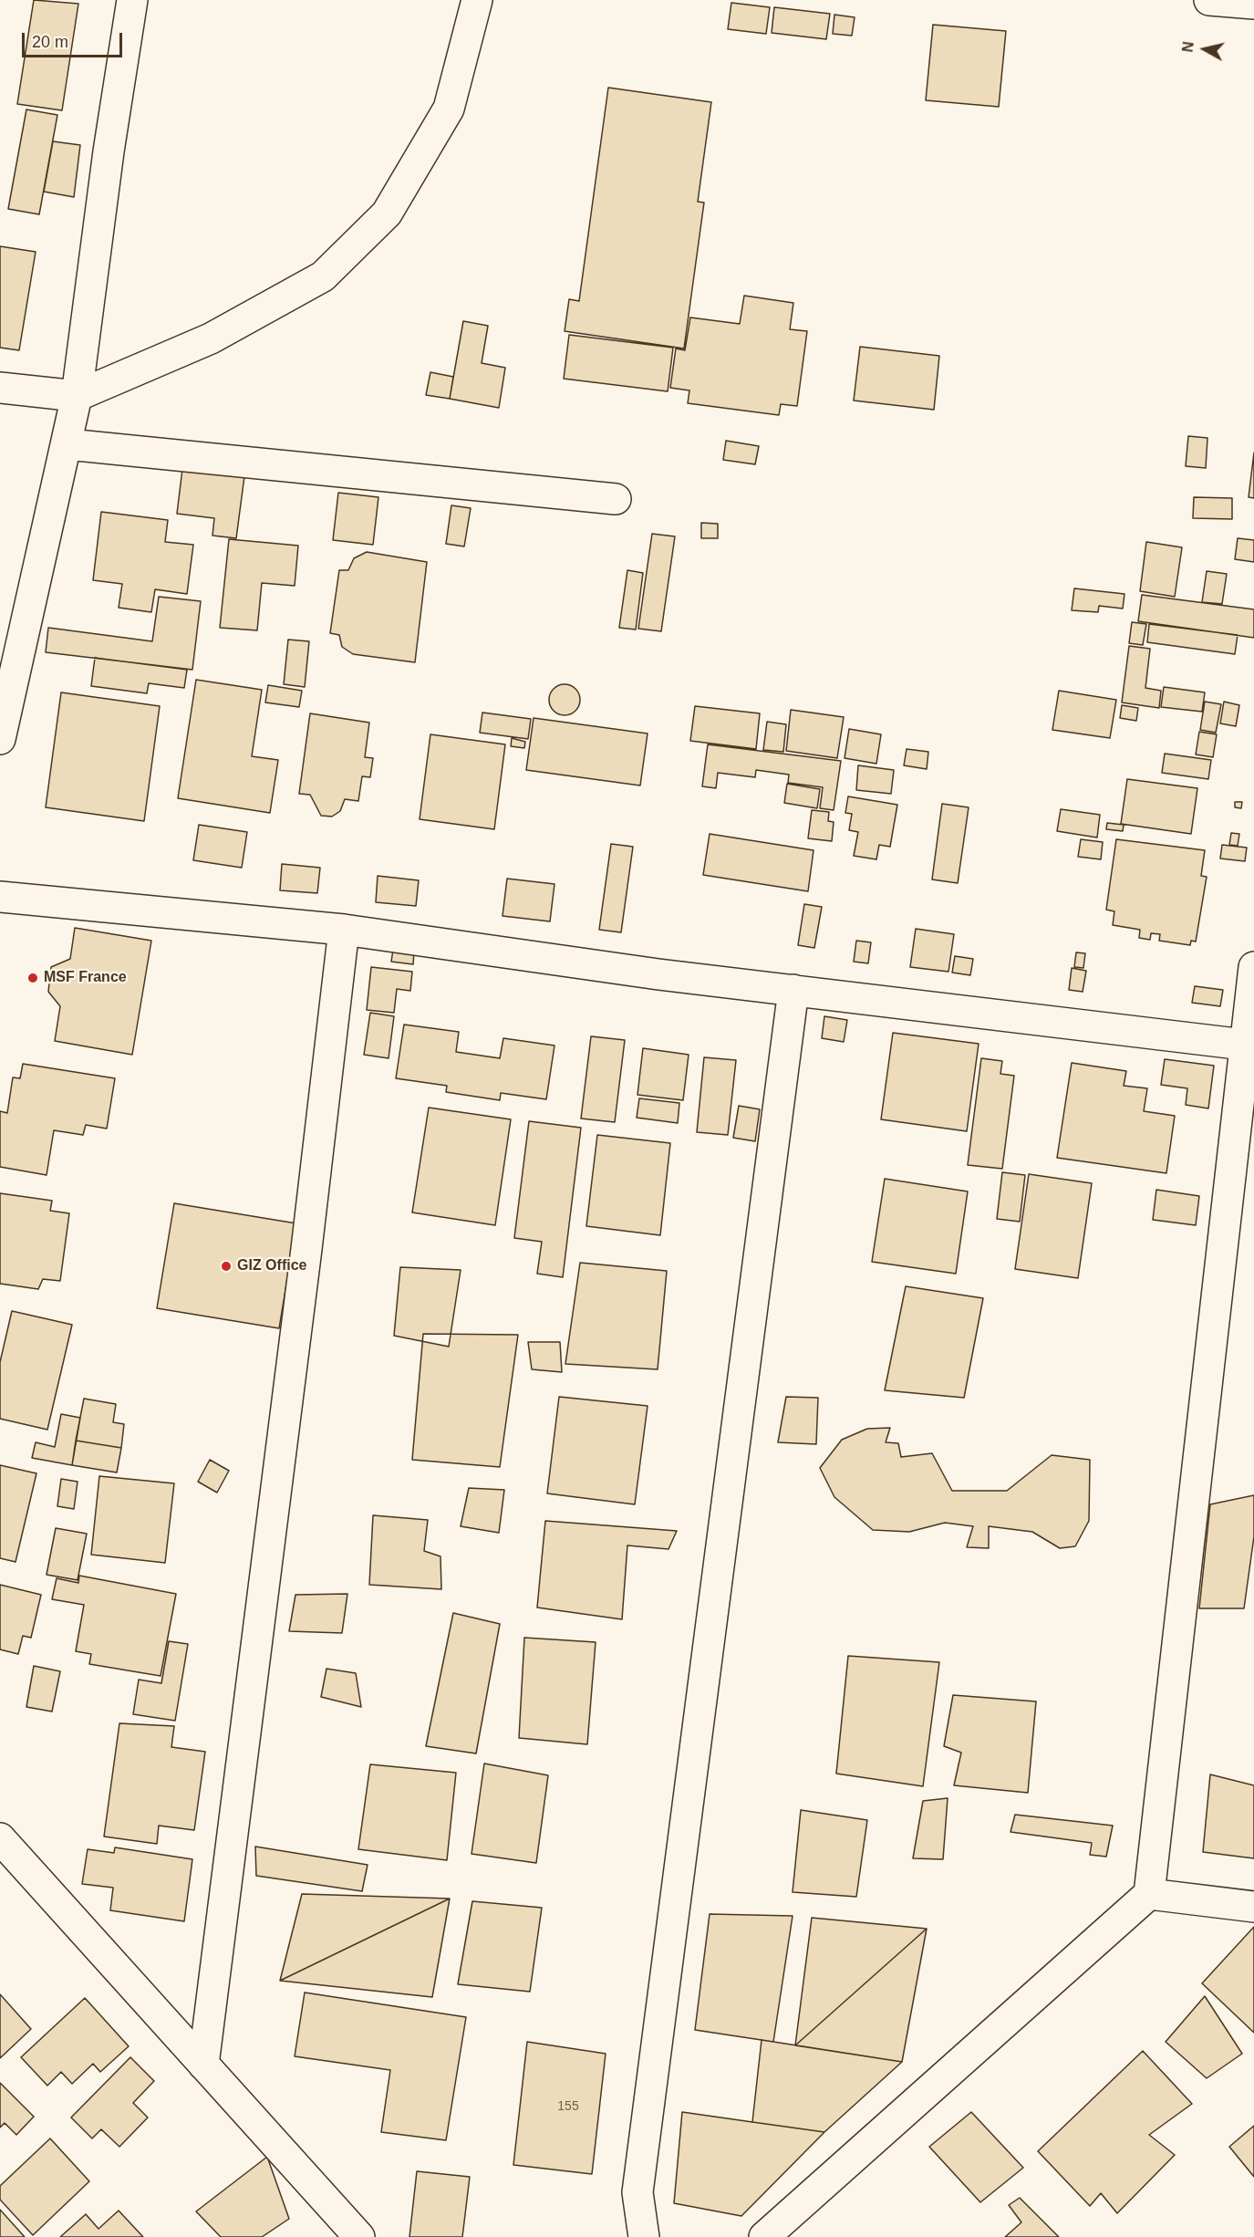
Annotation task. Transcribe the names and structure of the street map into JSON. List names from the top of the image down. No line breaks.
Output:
{"places":["MSF France","GIZ Office"],"house_numbers":["155"],"scale_bar":"20 m","north":"left"}
